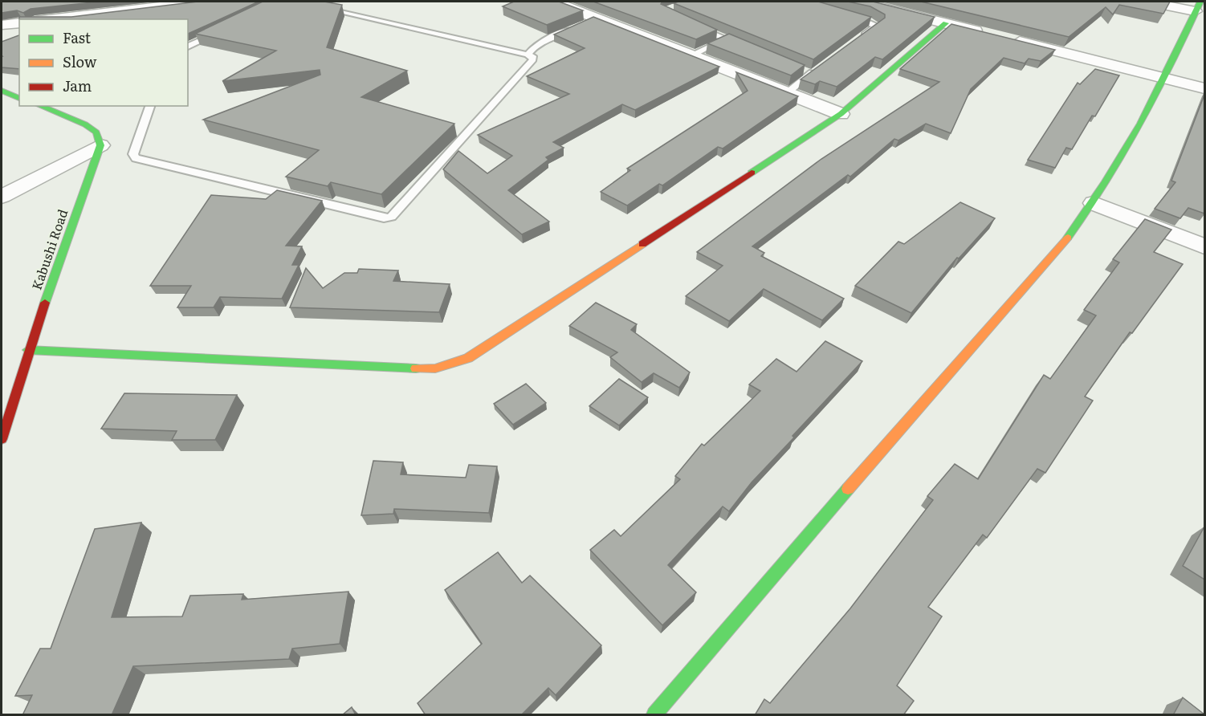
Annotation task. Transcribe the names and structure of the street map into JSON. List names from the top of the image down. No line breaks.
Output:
{"streets":{"street":["Kabushi Road"]},"legend":["Fast","Slow","Jam"]}
